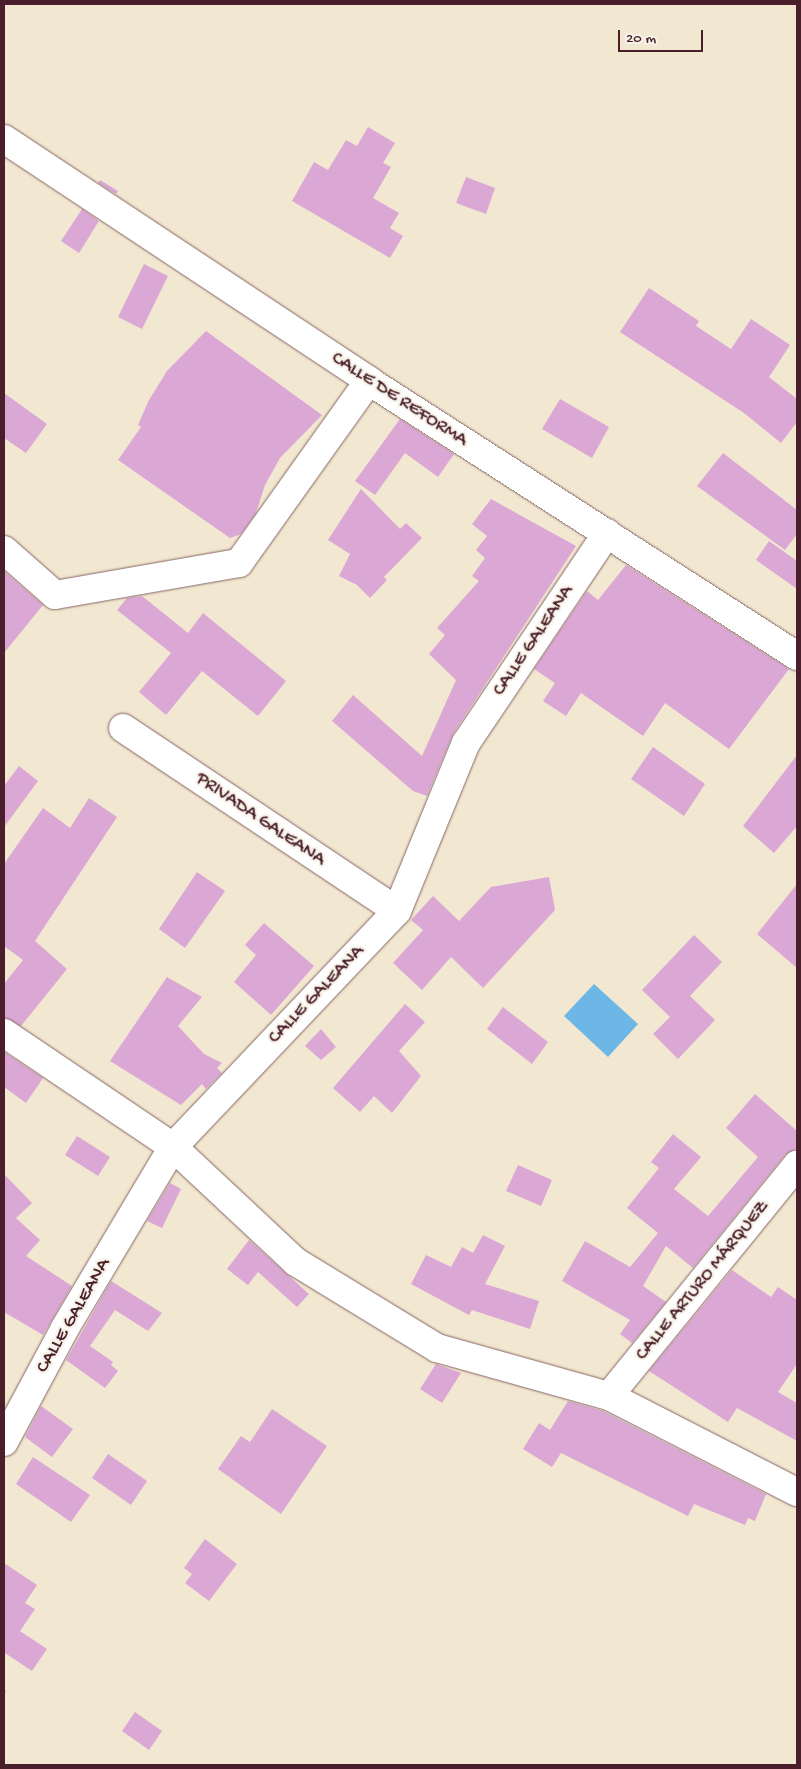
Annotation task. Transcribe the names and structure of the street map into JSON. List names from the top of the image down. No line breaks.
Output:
{"streets":{"street":["CALLE DE REFORMA","CALLE GALEANA","PRIVADA GALEANA","CALLE ARTURO MÁRQUEZ"]},"crossings":[["CALLE DE REFORMA","CALLE GALEANA"],["CALLE GALEANA","PRIVADA GALEANA"]],"scale_bar":"20 m"}
